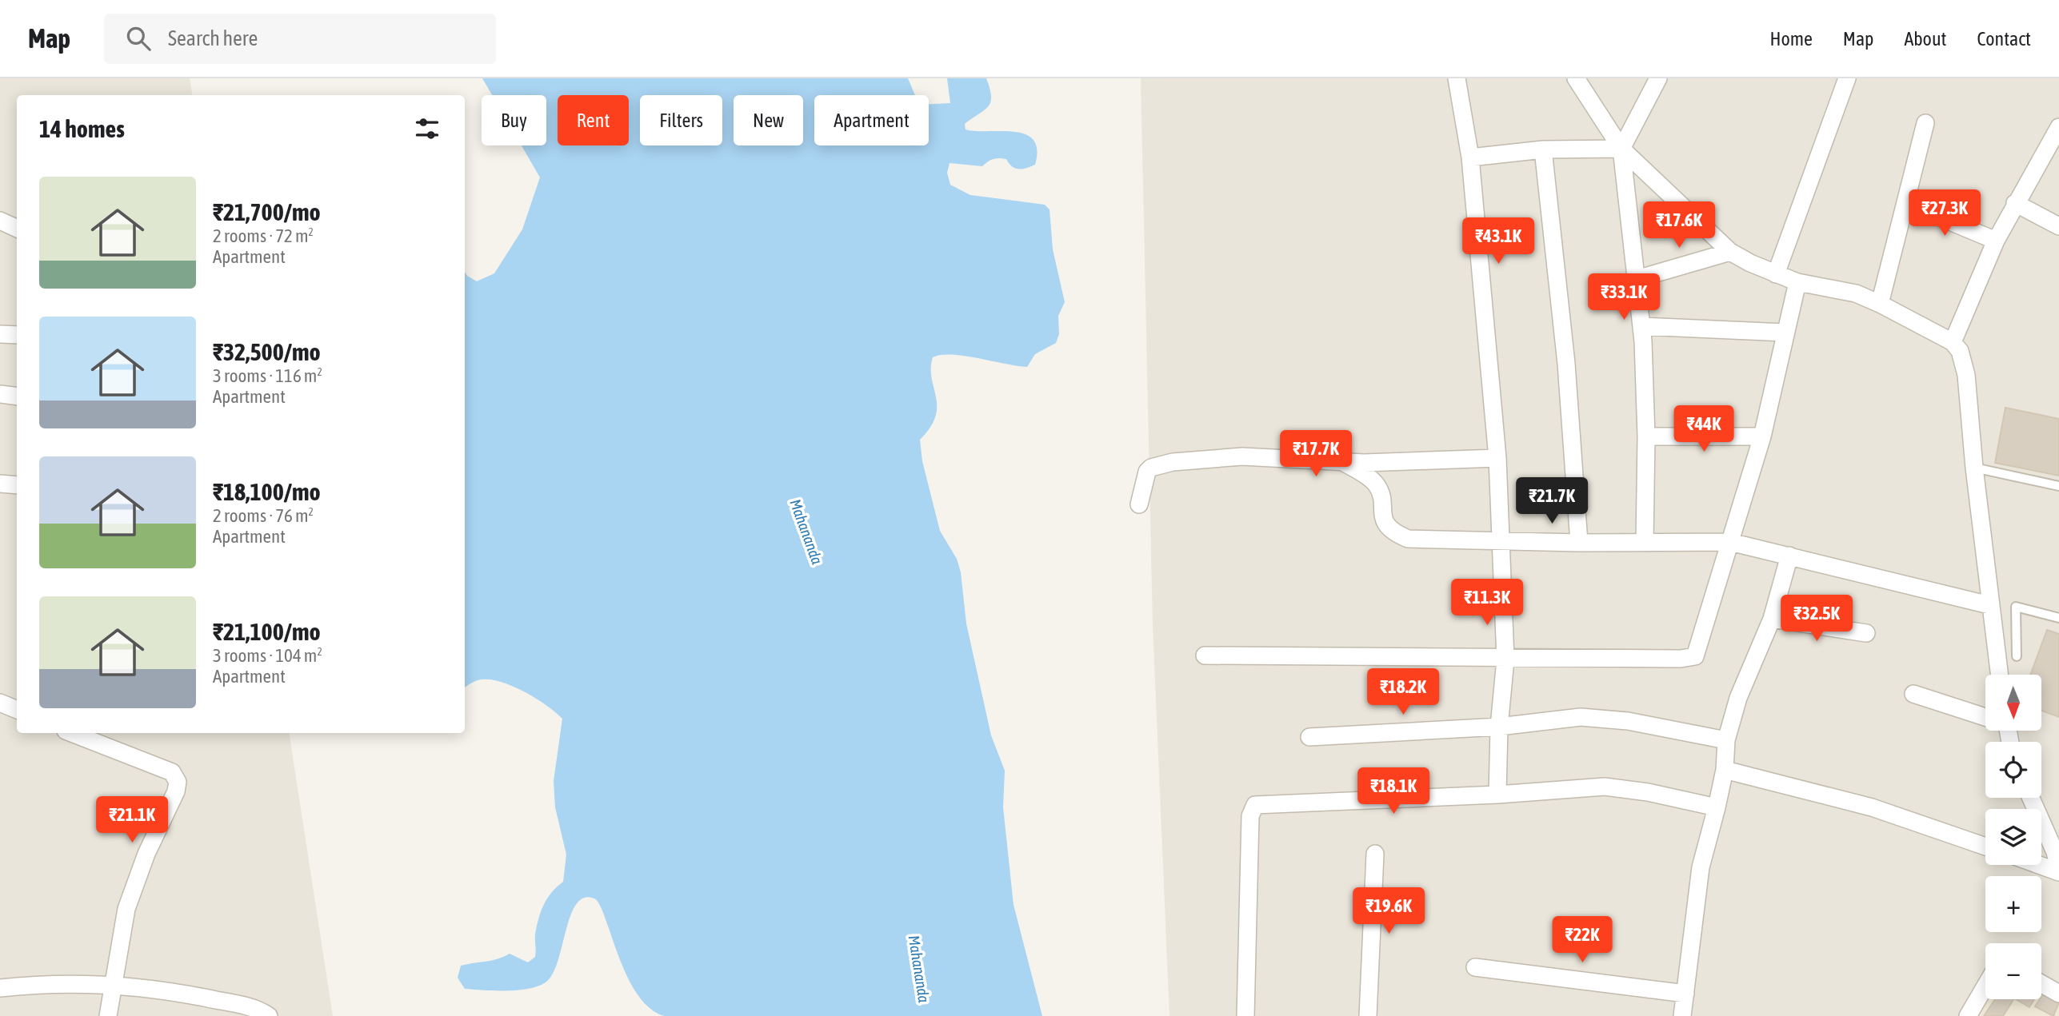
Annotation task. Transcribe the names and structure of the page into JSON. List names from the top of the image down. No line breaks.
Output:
{"water":["Mahananda"],"north":"bottom","page":{"header":"Map","search":"Search here","nav":["Home","Map","About","Contact"],"chip":["Buy","Rent","Filters","New","Apartment"],"heading":"14 homes","list":[{"name":"₹21,700/mo","note":"2 rooms · 72 m² · Apartment"},{"name":"₹32,500/mo","note":"3 rooms · 116 m² · Apartment"},{"name":"₹18,100/mo","note":"2 rooms · 76 m² · Apartment"},{"name":"₹21,100/mo","note":"3 rooms · 104 m² · Apartment"}],"price":["₹27.3K","₹17.6K","₹43.1K","₹33.1K","₹44K","₹17.7K","₹21.7K","₹11.3K","₹32.5K","₹18.2K","₹18.1K","₹21.1K","₹19.6K","₹22K"],"map_buttons":["+","−"]}}
